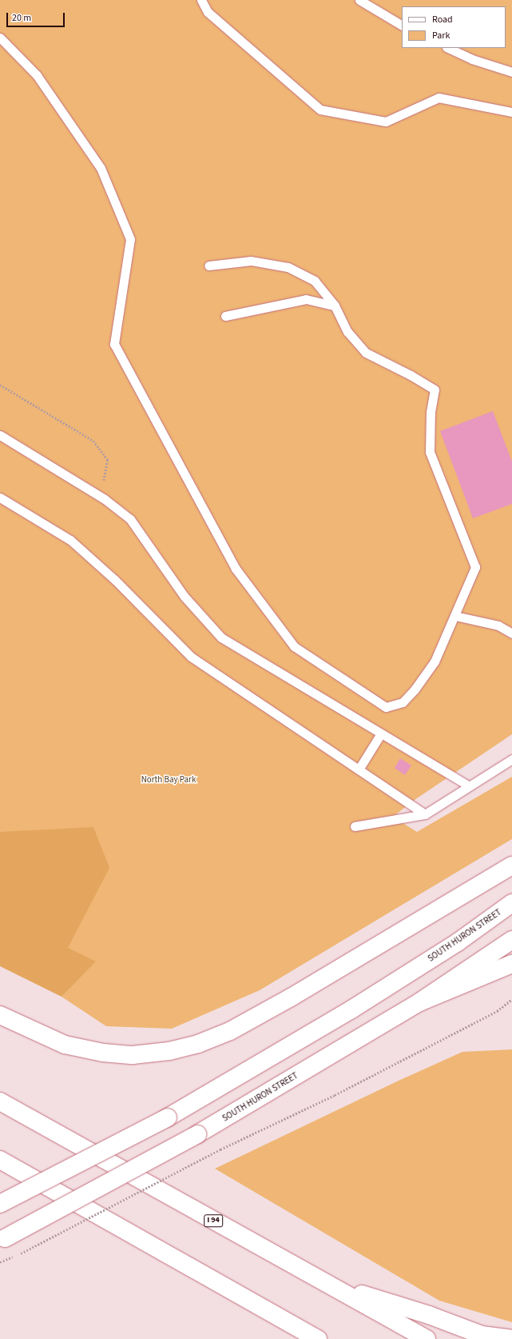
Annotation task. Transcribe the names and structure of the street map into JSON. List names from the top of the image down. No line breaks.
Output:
{"streets":{"main road":["SOUTH HURON STREET","I 94"]},"parks":["North Bay Park"],"legend":["Road","Park"],"scale_bar":"20 m"}
